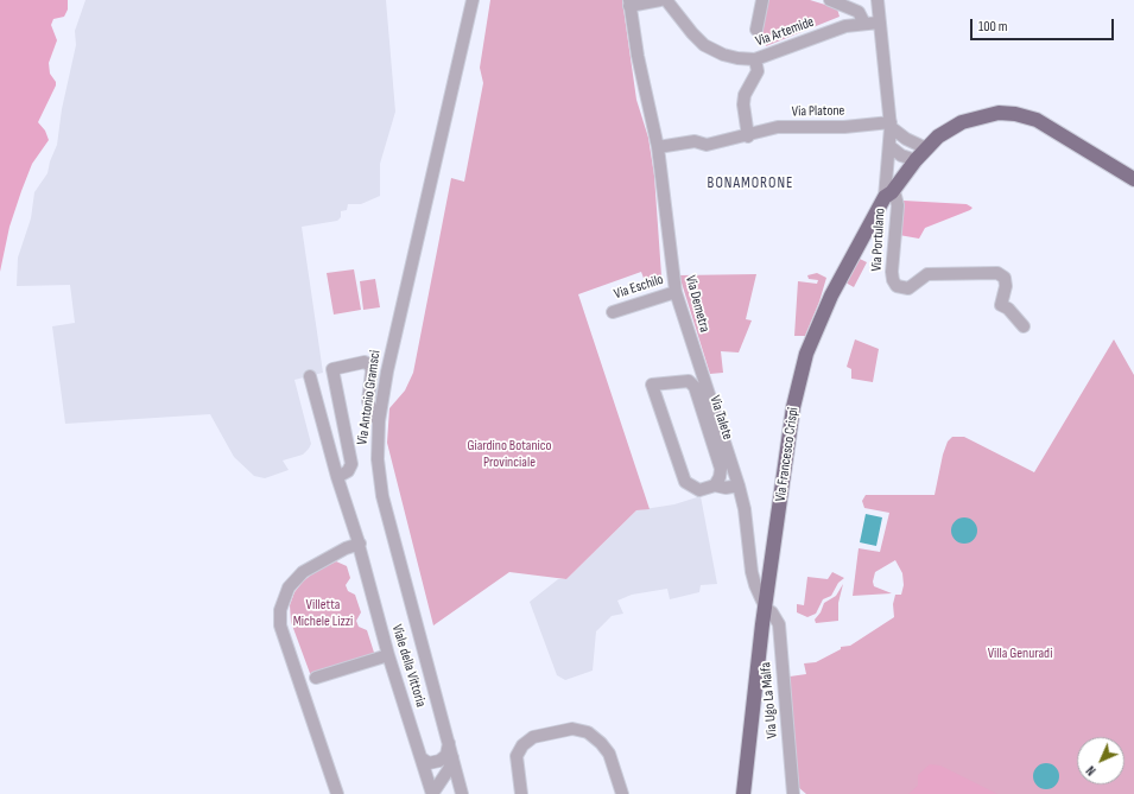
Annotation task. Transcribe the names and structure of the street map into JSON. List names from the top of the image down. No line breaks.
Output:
{"streets":{"main road":["Via Francesco Crispi"],"street":["Via Artemide","Via Platone","Via Portulano","Via Eschilo","Via Demetra","Via Antonio Gramsci","Via Talete","Viale della Vittoria","Via Ugo La Malfa"]},"crossings":[["Via Platone","Via Demetra"],["Via Portulano","Via Francesco Crispi"],["Via Eschilo","Via Demetra"],["Via Demetra","Via Francesco Crispi"],["Via Demetra","Via Ugo La Malfa"],["Via Francesco Crispi","Via Ugo La Malfa"]],"districts":["BONAMORONE"],"parks":["Giardino Botanico Provinciale","Villetta Michele Lizzi","Villa Genuradi"],"scale_bar":"100 m","north":"bottom left"}
